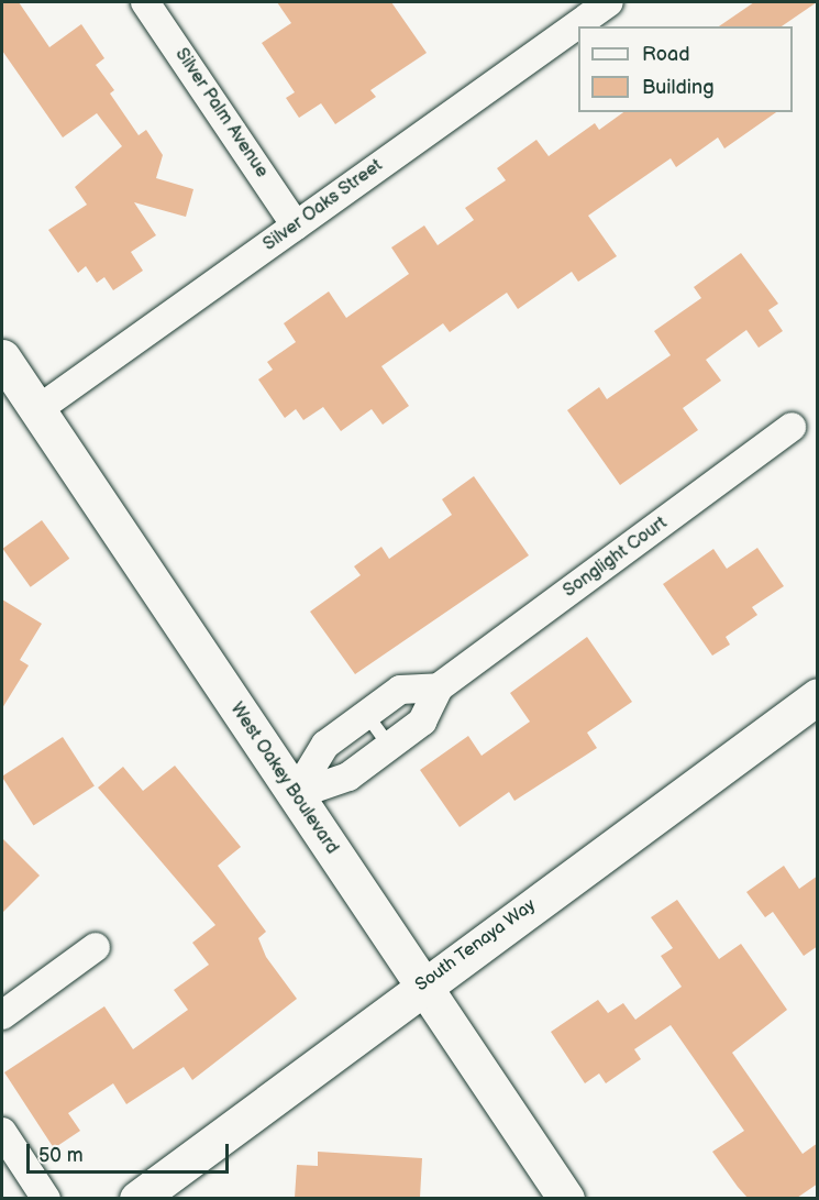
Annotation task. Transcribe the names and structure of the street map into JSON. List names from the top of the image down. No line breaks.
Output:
{"streets":{"main road":["West Oakey Boulevard","South Tenaya Way"],"street":["Silver Palm Avenue","Silver Oaks Street","Songlight Court"]},"crossings":[["Silver Palm Avenue","Silver Oaks Street"],["Silver Oaks Street","West Oakey Boulevard"],["Songlight Court","West Oakey Boulevard"],["West Oakey Boulevard","South Tenaya Way"]],"legend":["Road","Building"],"scale_bar":"50 m"}
